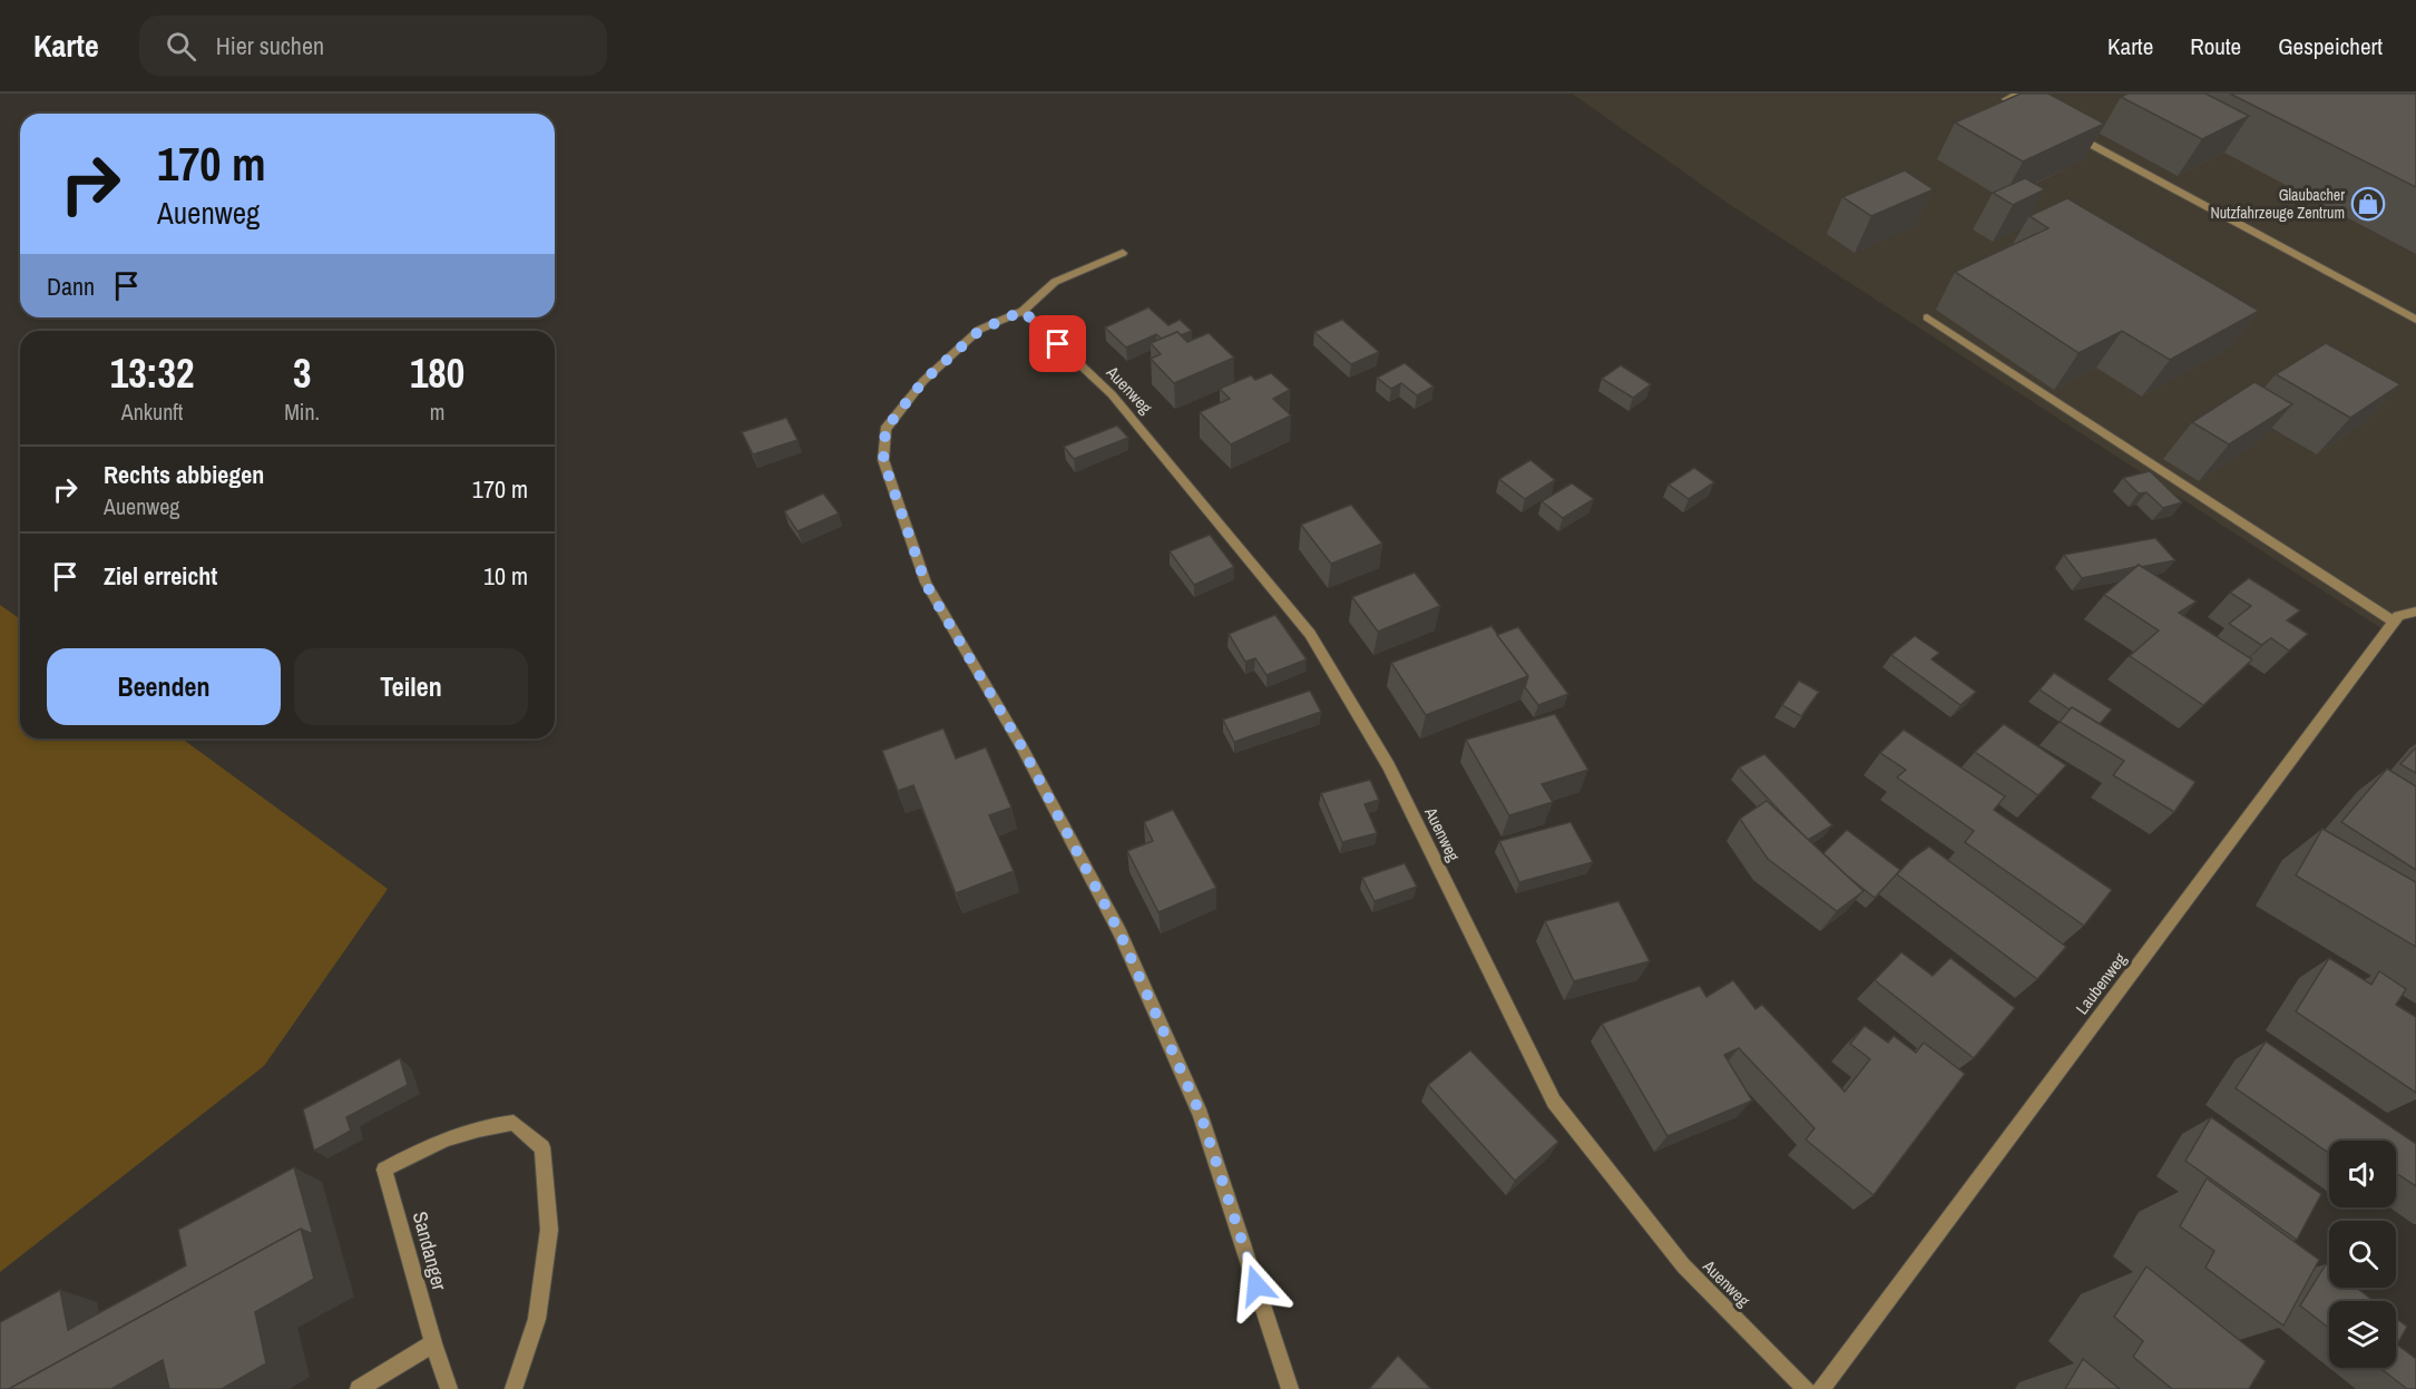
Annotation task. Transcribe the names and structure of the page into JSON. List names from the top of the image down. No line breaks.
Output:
{"streets":{"street":["Auenweg","Laubenweg","Sandanger"]},"places":{"shop":["Glaubacher Nutzfahrzeuge Zentrum"]},"page":{"header":"Karte","search":"Hier suchen","nav":["Karte","Route","Gespeichert"],"turn":["170 m","Auenweg"],"then":"Dann","eta":["13:32","Ankunft","3","Min.","180","m"],"list":[{"name":"Rechts abbiegen","note":"Auenweg","value":"170 m"},{"name":"Ziel erreicht","value":"10 m"}],"buttons":["Beenden","Teilen"]}}
